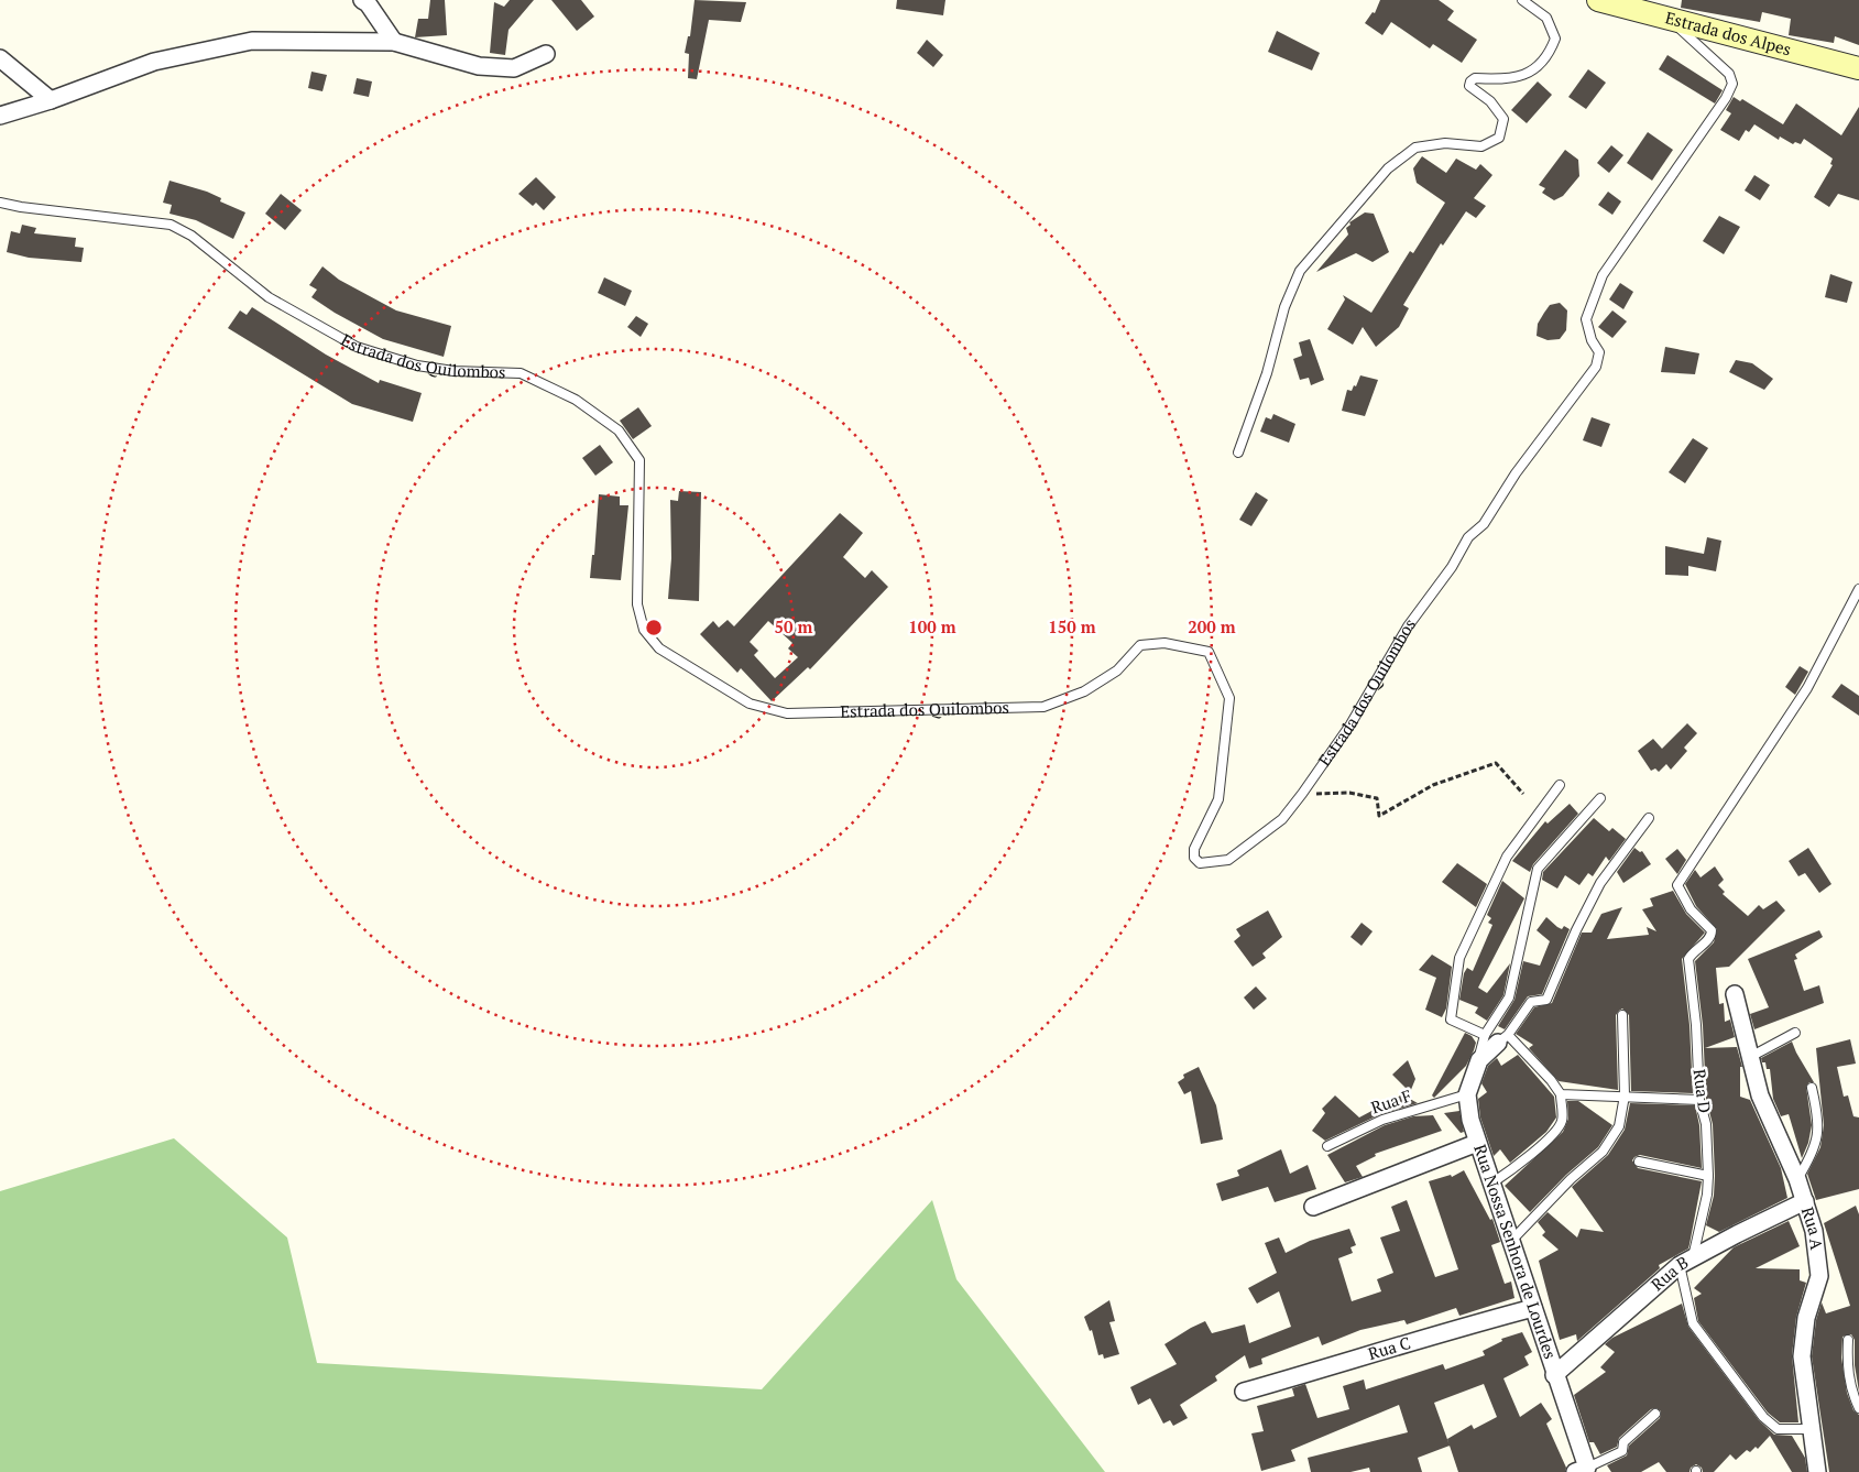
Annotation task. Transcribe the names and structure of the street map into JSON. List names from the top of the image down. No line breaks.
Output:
{"streets":{"street":["Estrada dos Alpes","Rua A","Rua Nossa Senhora de Lourdes","Rua B","Rua C"],"lane":["Estrada dos Quilombos","Rua D","Rua F"]},"crossings":[["Estrada dos Alpes","Estrada dos Quilombos"],["Rua D","Rua A"],["Rua D","Rua B"],["Rua F","Rua Nossa Senhora de Lourdes"],["Rua A","Rua B"],["Rua Nossa Senhora de Lourdes","Rua B"],["Rua Nossa Senhora de Lourdes","Rua C"]],"rings":["50 m","100 m","150 m","200 m"]}
